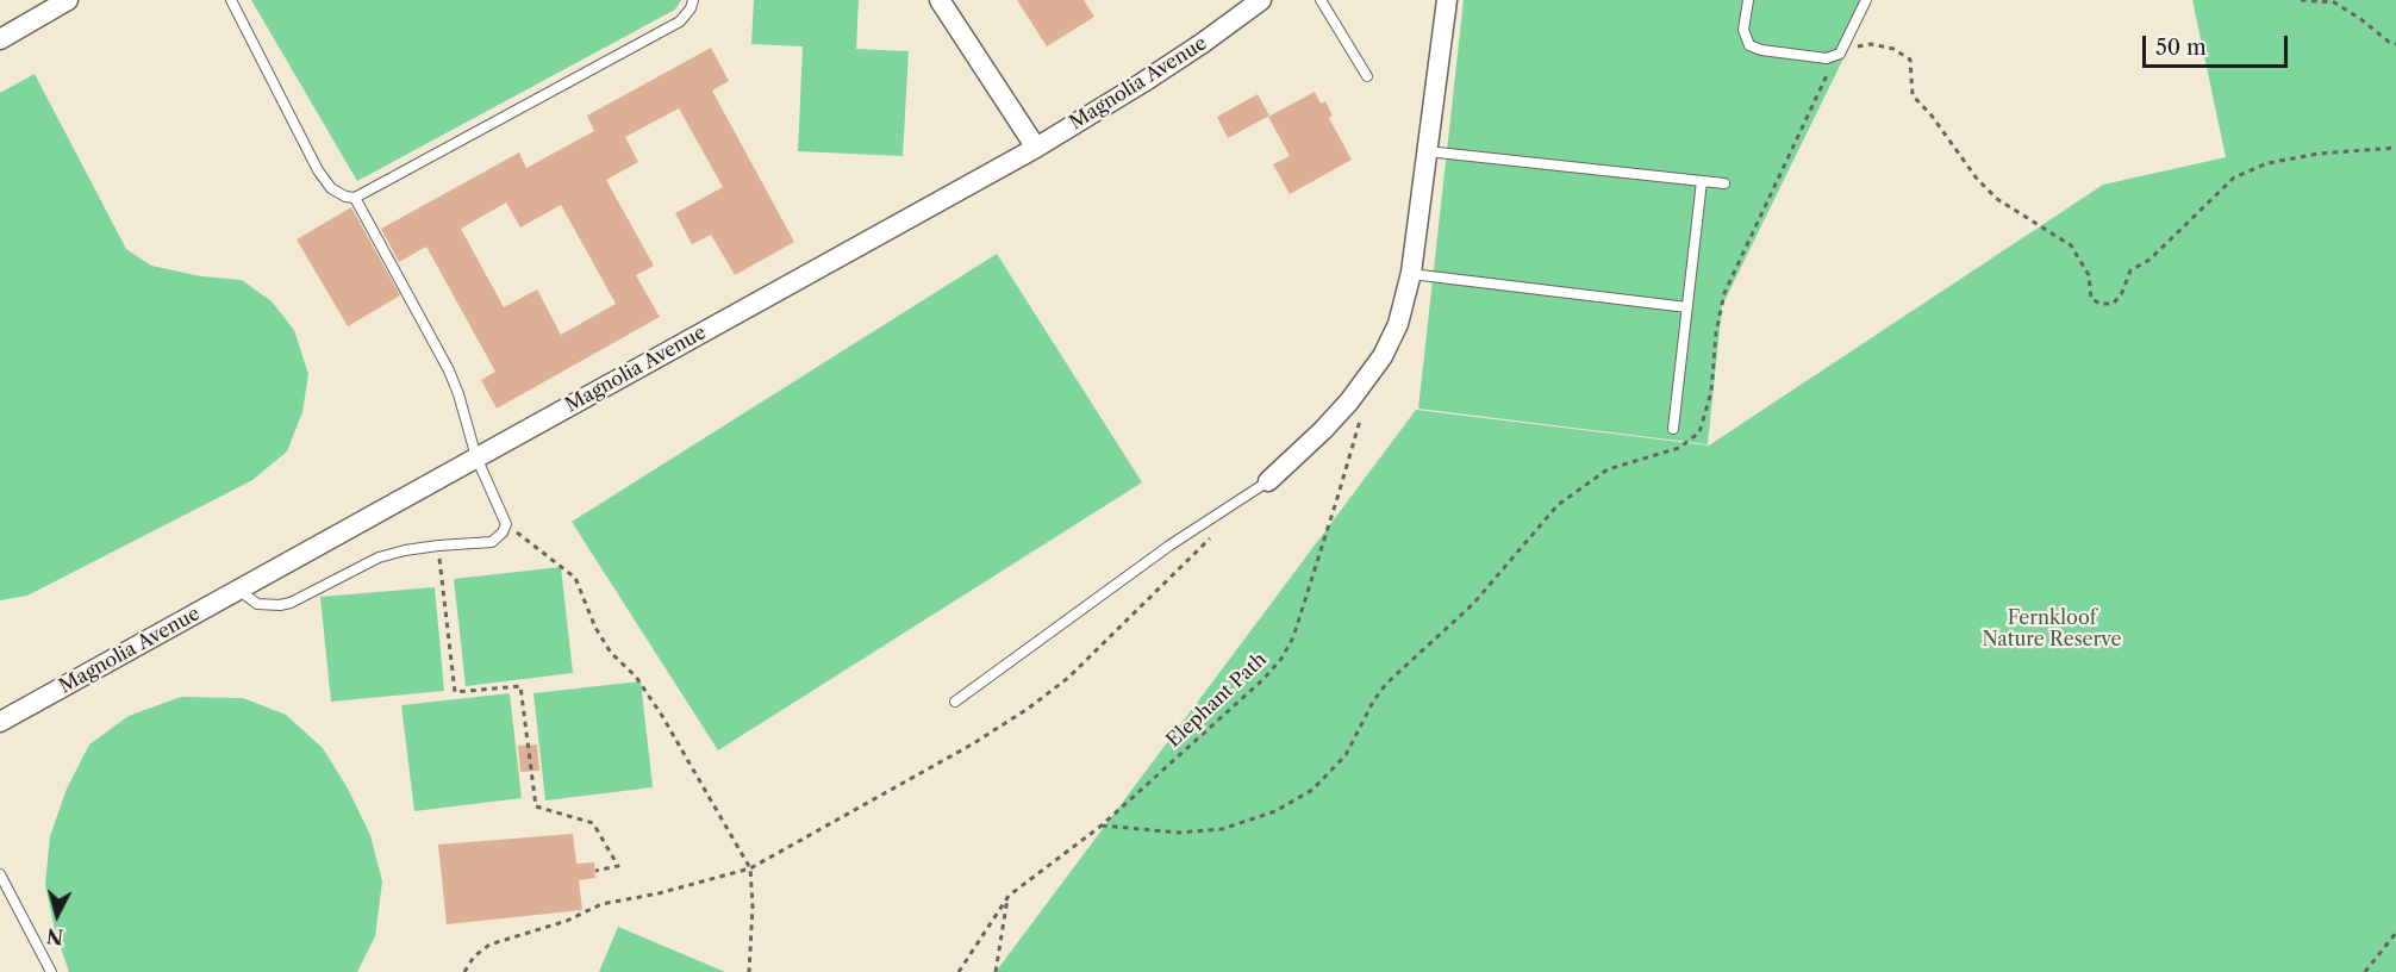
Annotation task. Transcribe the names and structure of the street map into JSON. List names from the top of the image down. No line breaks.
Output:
{"streets":{"street":["Magnolia Avenue"],"path":["Elephant Path"]},"parks":["Fernkloof Nature Reserve"],"scale_bar":"50 m","north":"bottom"}
